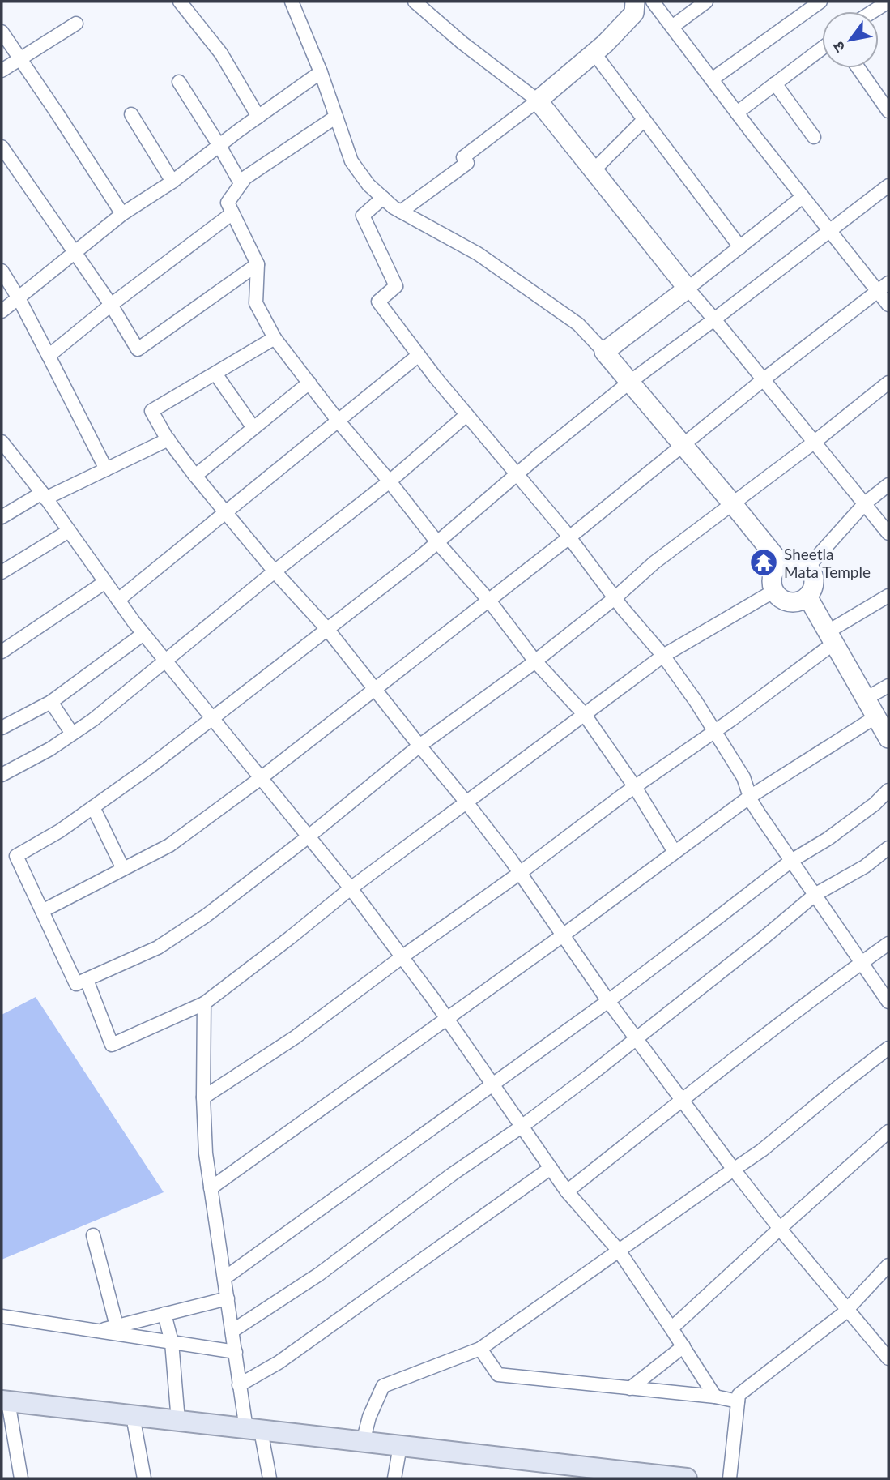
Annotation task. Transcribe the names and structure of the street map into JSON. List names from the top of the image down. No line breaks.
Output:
{"places":{"temple":["Sheetla Mata Temple"]},"north":"bottom left"}
